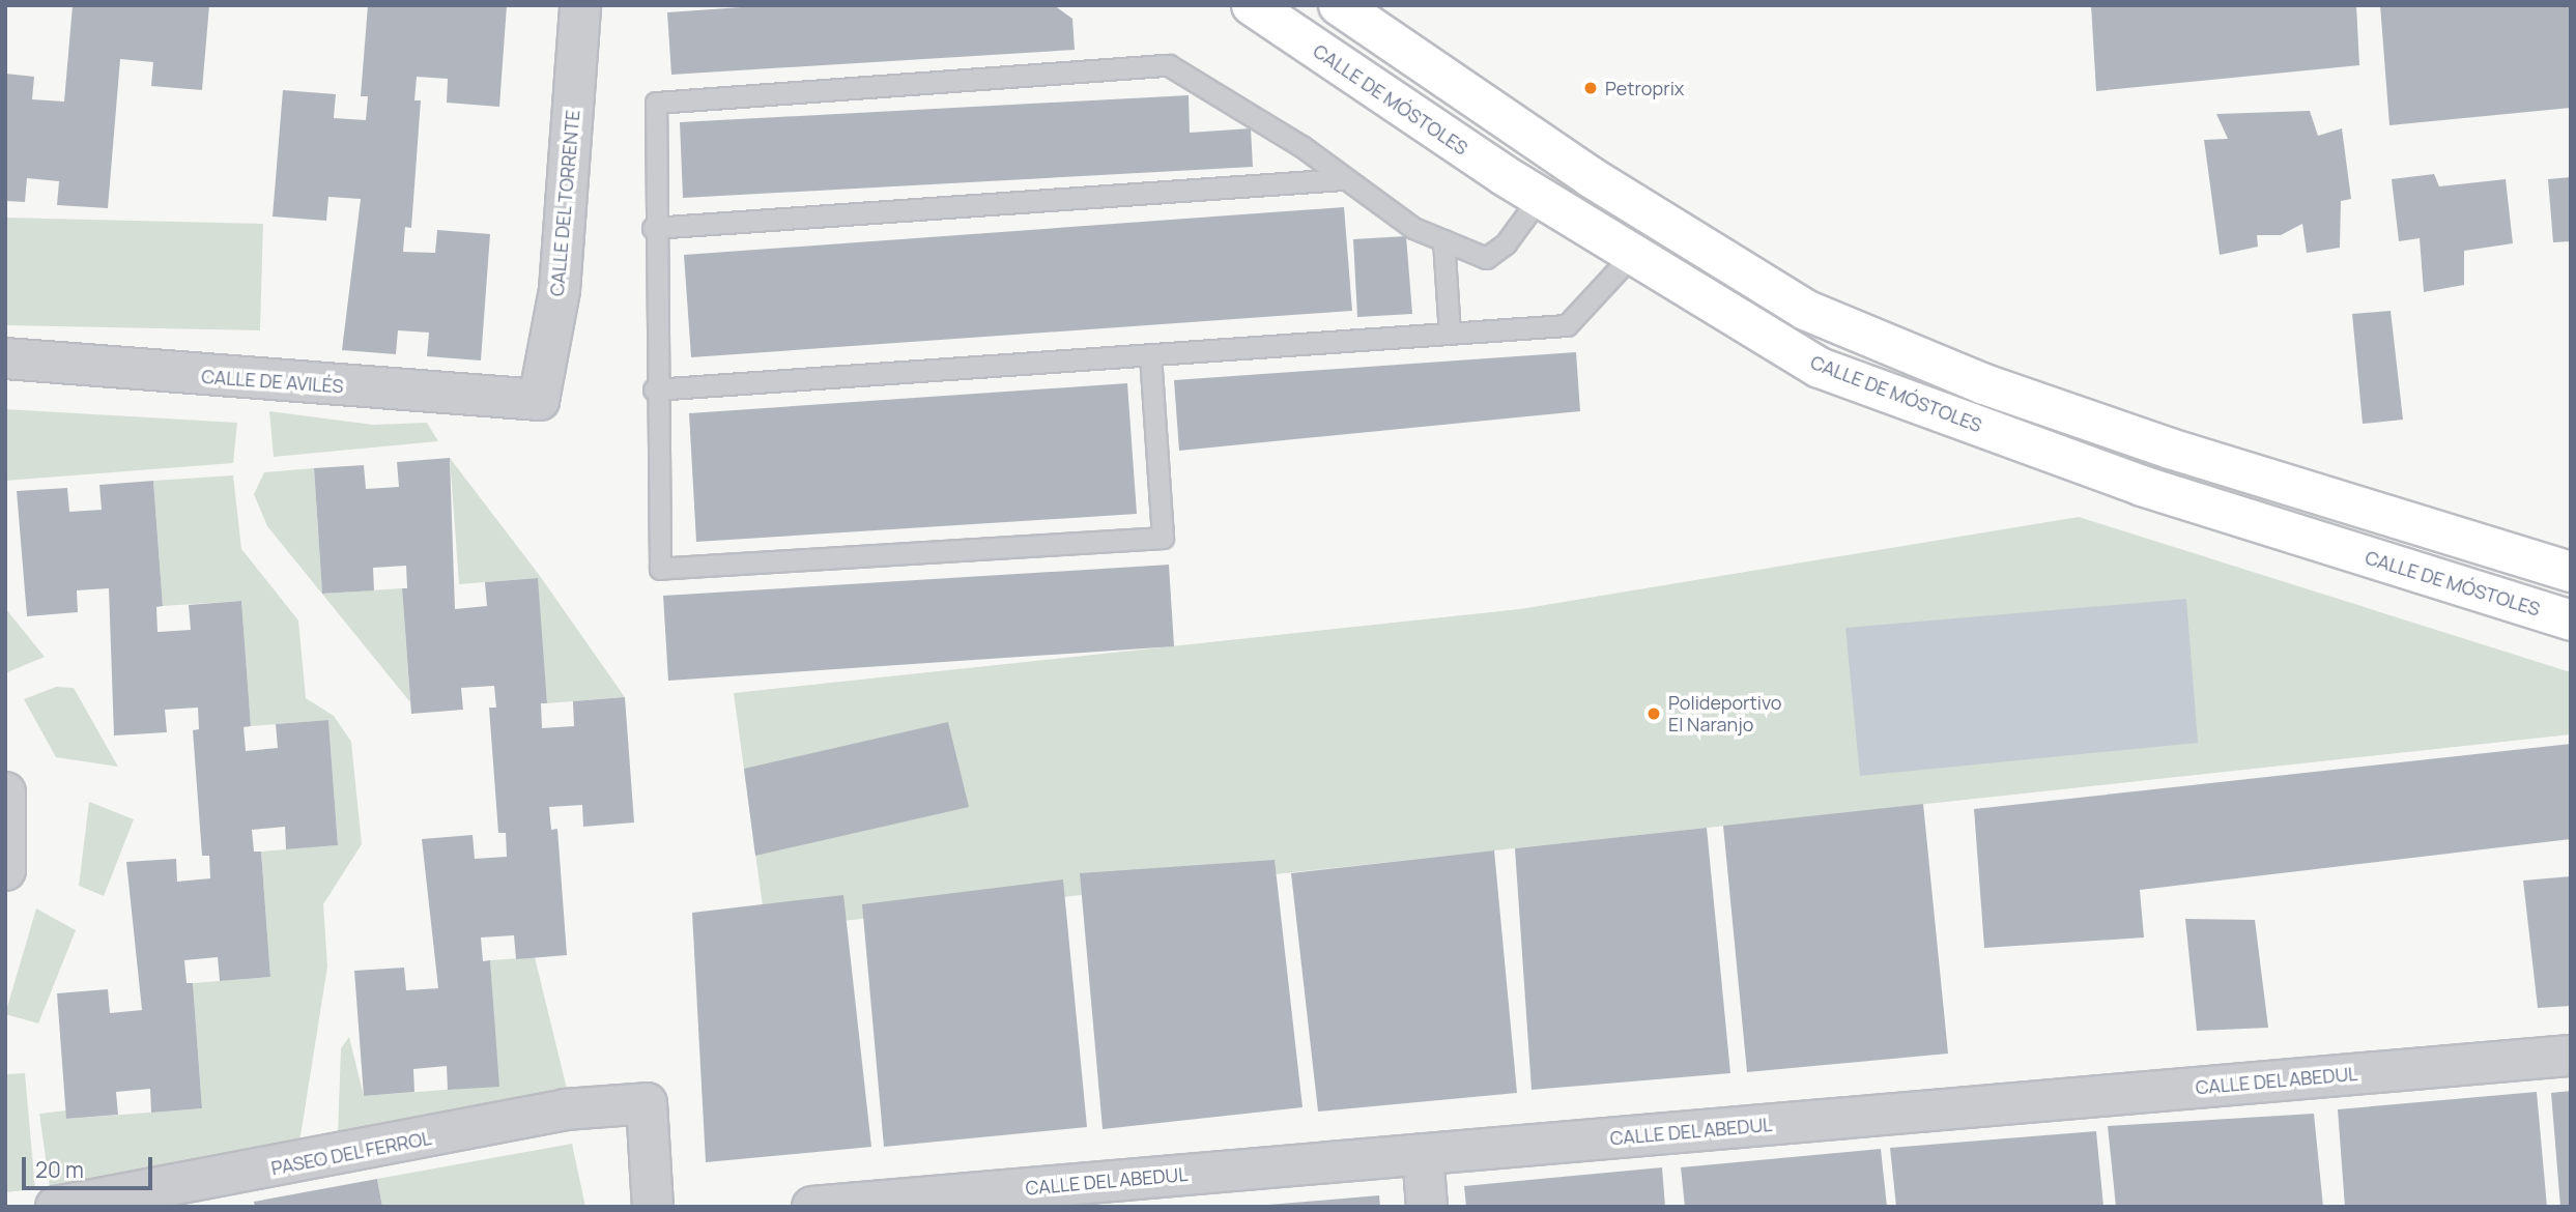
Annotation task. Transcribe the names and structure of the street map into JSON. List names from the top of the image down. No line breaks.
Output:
{"streets":{"main road":["CALLE DE MÓSTOLES"],"street":["CALLE DEL TORRENTE","CALLE DE AVILÉS","CALLE DEL ABEDUL","PASEO DEL FERROL"]},"crossings":[["CALLE DEL TORRENTE","CALLE DE AVILÉS"]],"places":["Petroprix","Polideportivo El Naranjo"],"scale_bar":"20 m"}
